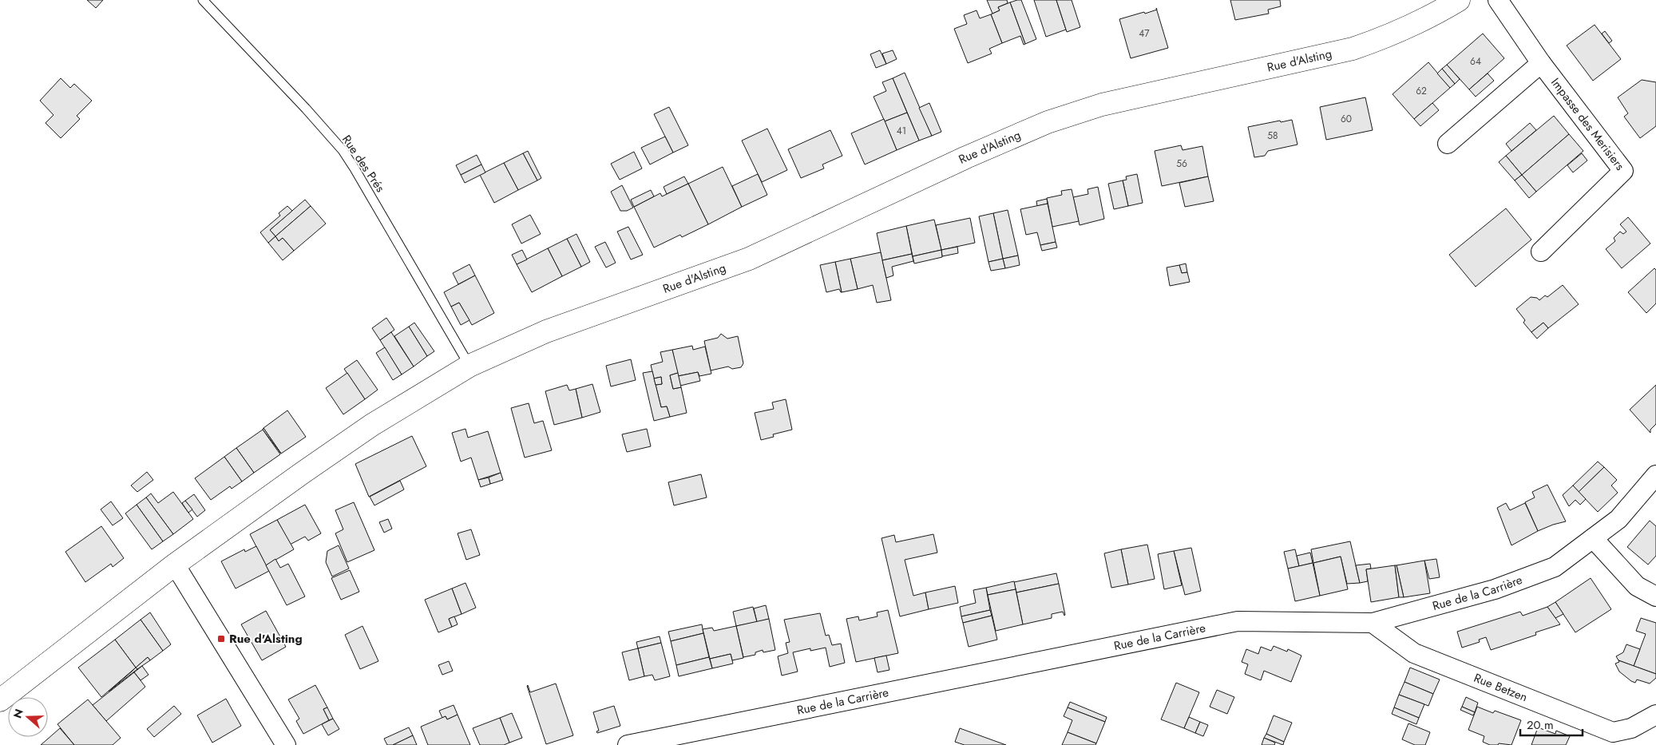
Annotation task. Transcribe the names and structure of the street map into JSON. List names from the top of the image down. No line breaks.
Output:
{"streets":{"main road":["Rue d'Alsting"],"street":["Impasse des Merisiers","Rue de la Carrière","Rue Betzen"],"lane":["Rue des Prés"]},"crossings":[["Rue d'Alsting","Rue des Prés"],["Rue de la Carrière","Rue Betzen"]],"places":{"transit":["Rue d'Alsting"]},"house_numbers":["47","64","62","60","41","58","56"],"scale_bar":"20 m","north":"left"}
